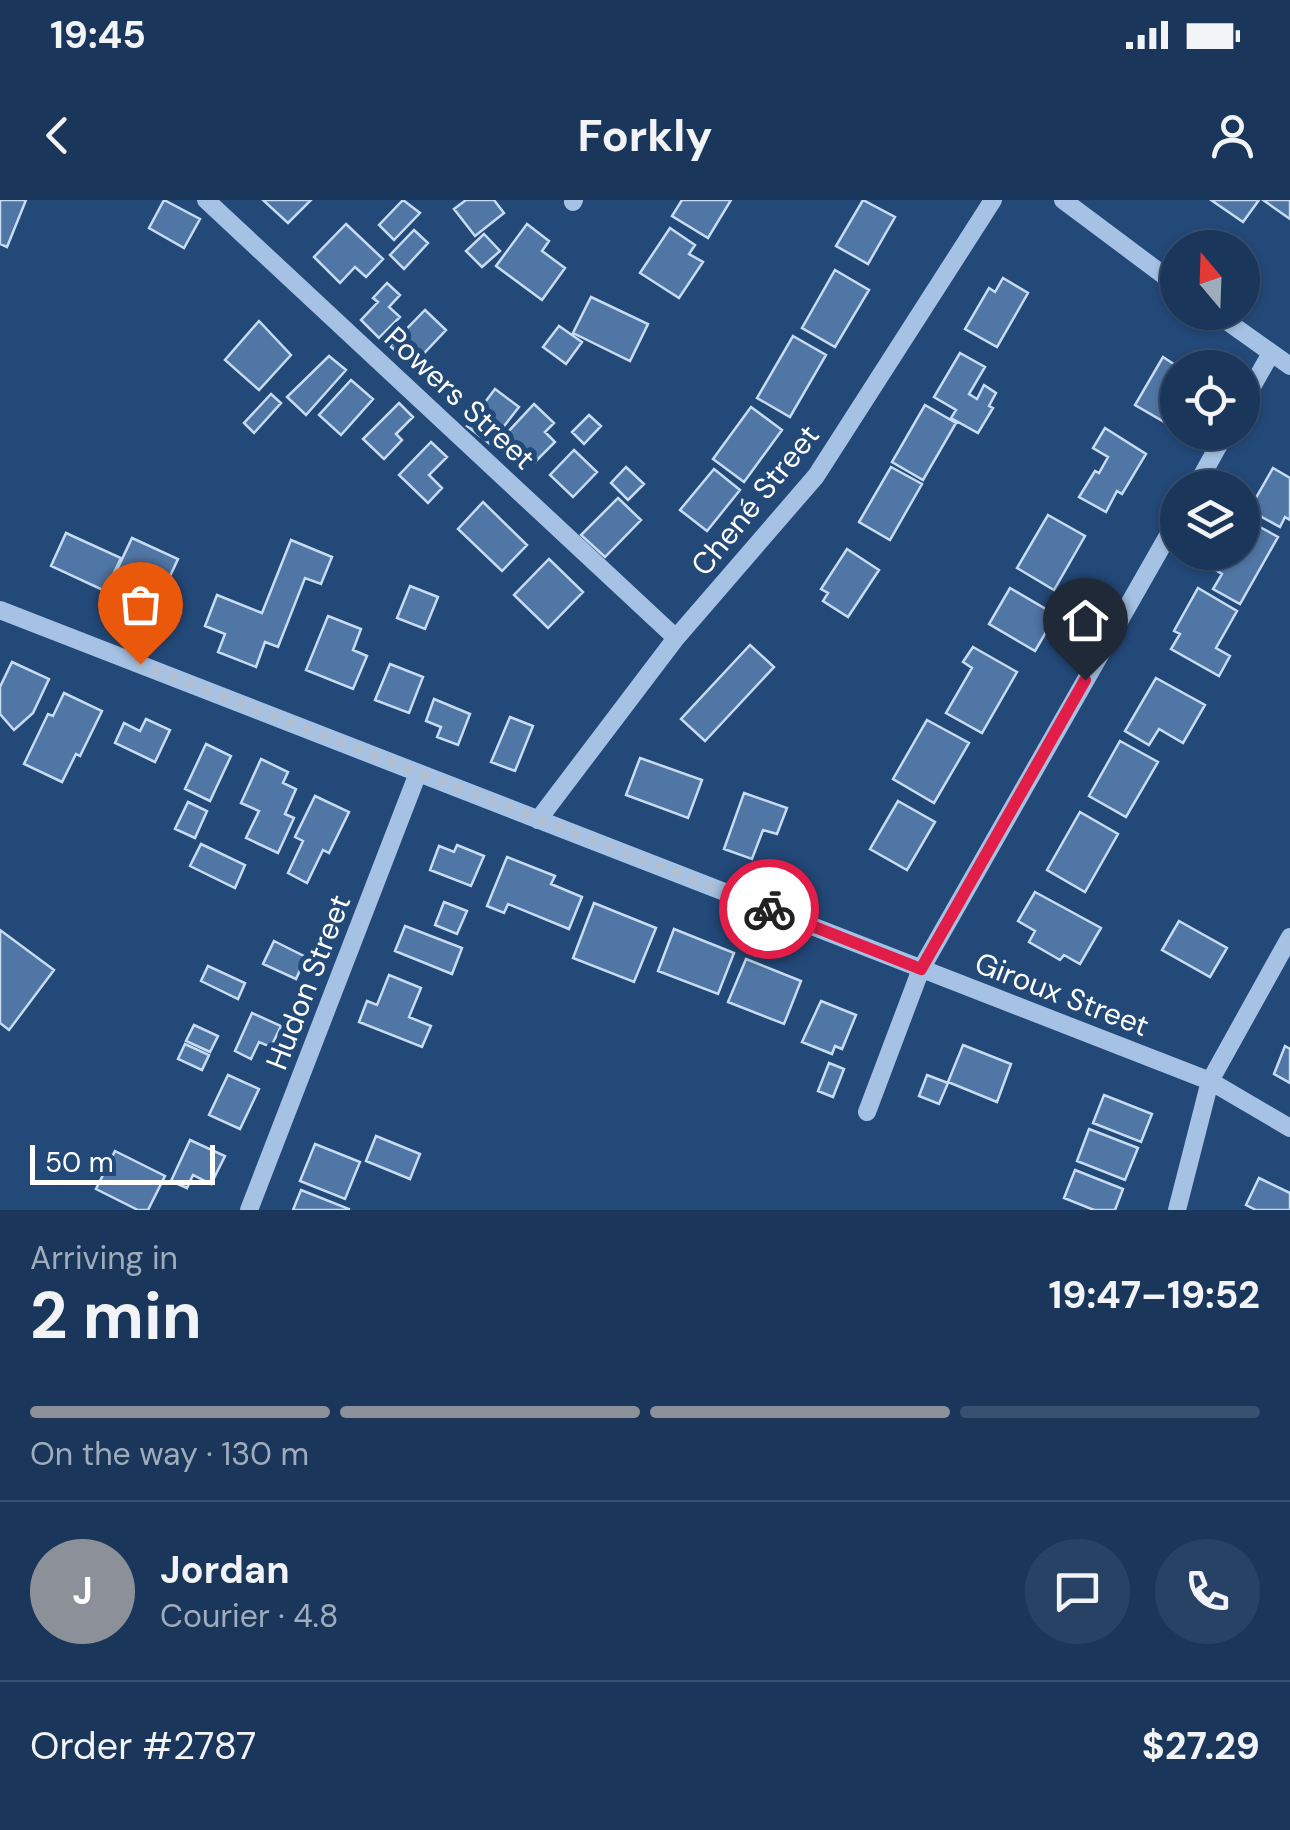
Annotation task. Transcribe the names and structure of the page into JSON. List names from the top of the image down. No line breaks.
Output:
{"streets":{"street":["Powers Street","Chené Street","Hudon Street","Giroux Street"]},"crossings":[["Powers Street","Chené Street"],["Chené Street","Giroux Street"],["Hudon Street","Giroux Street"]],"scale_bar":"50 m","north":"top","page":{"status":"19:45","header":"Forkly","scale":"50 m","heading":["2 min","Arriving in","19:47–19:52"],"panel":["Jordan","Courier · 4.8","Order #2787","$27.29"],"bar":"On the way · 130 m","round":"J"}}
